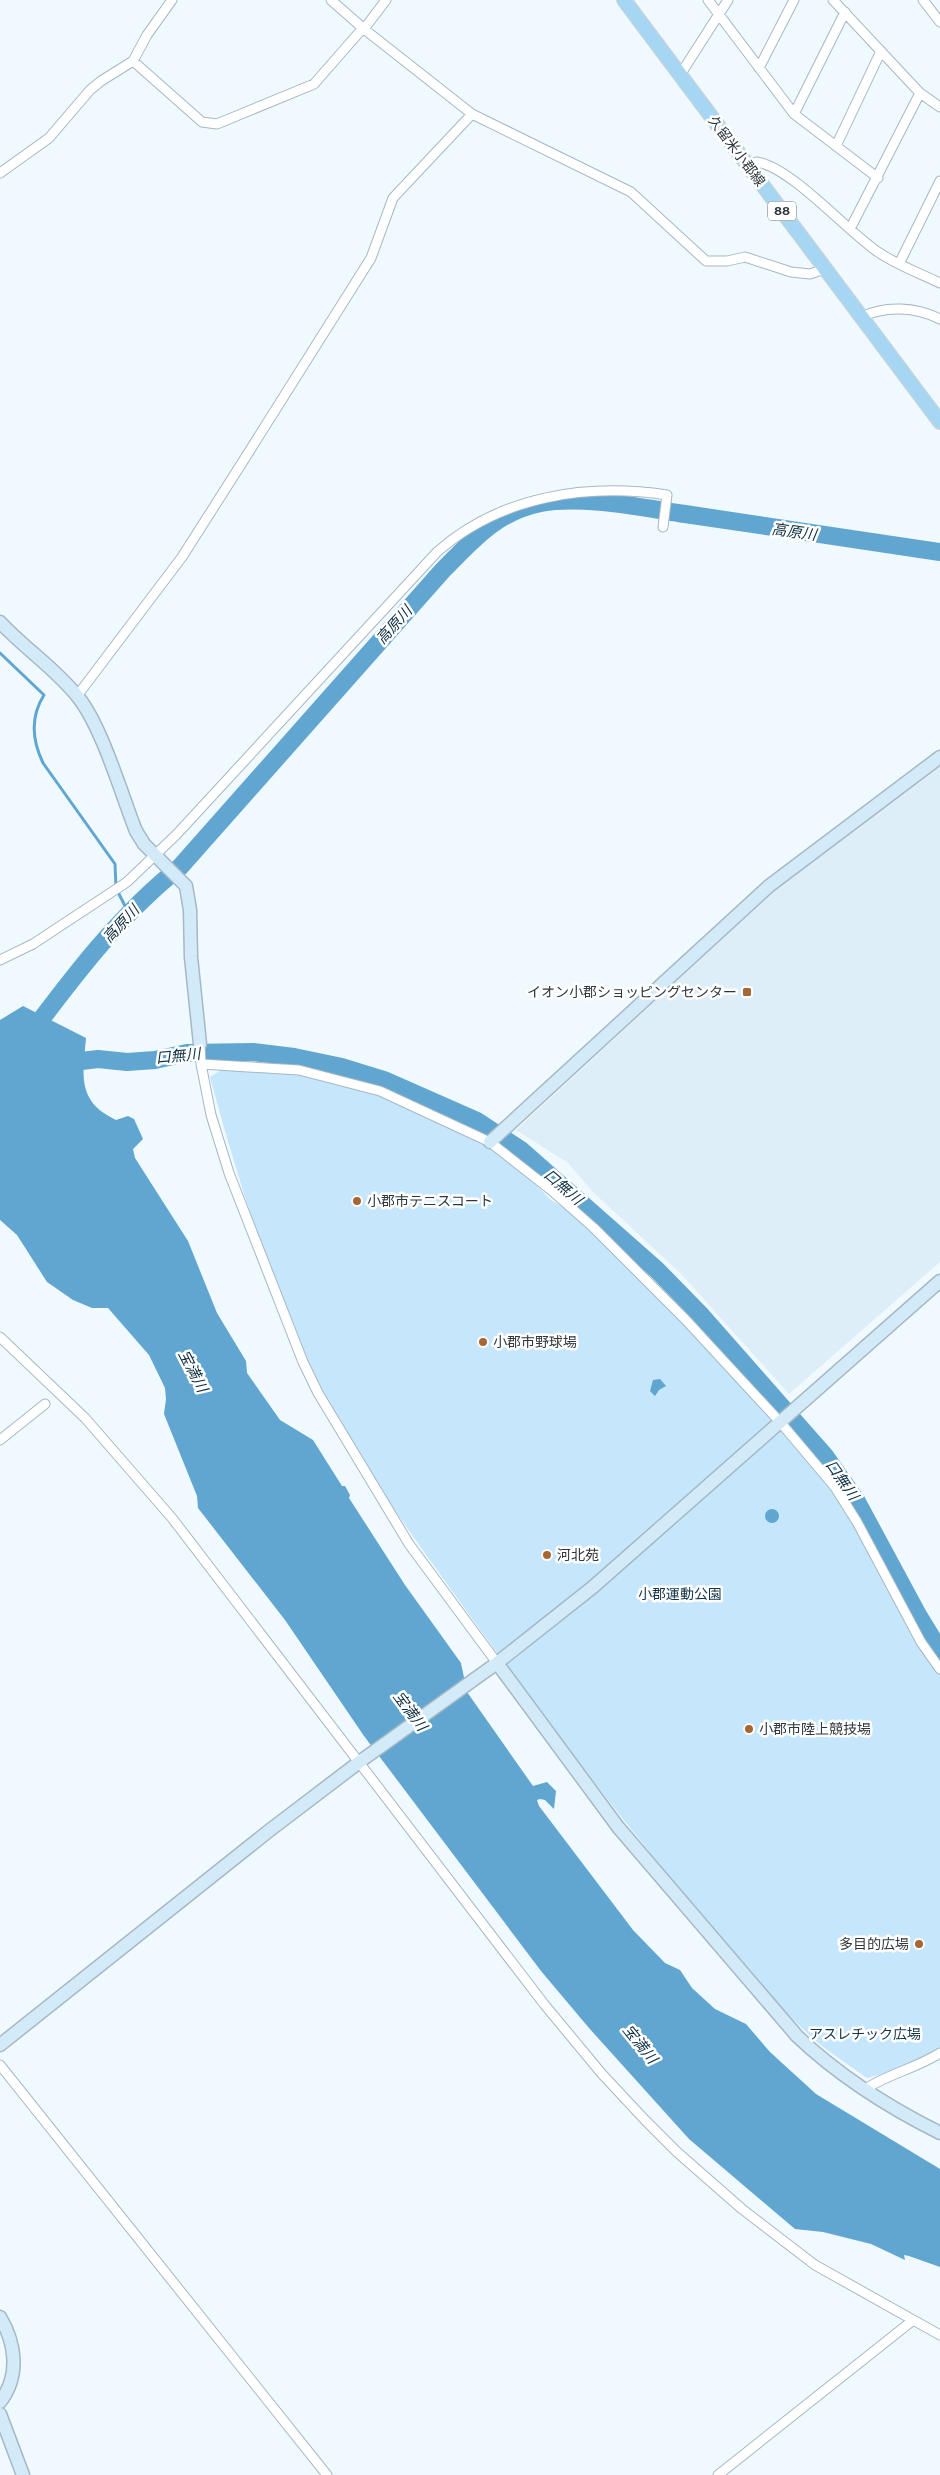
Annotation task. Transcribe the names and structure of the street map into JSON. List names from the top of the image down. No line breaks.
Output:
{"streets":{"main road":["久留米小郡線","88"]},"water":["高原川","口無川","宝満川"],"parks":["小郡運動公園","アスレチック広場"],"places":{"transit":["イオン小郡ショッピングセンター"],"other":["小郡市テニスコート","小郡市野球場","河北苑","小郡市陸上競技場","多目的広場"]}}
